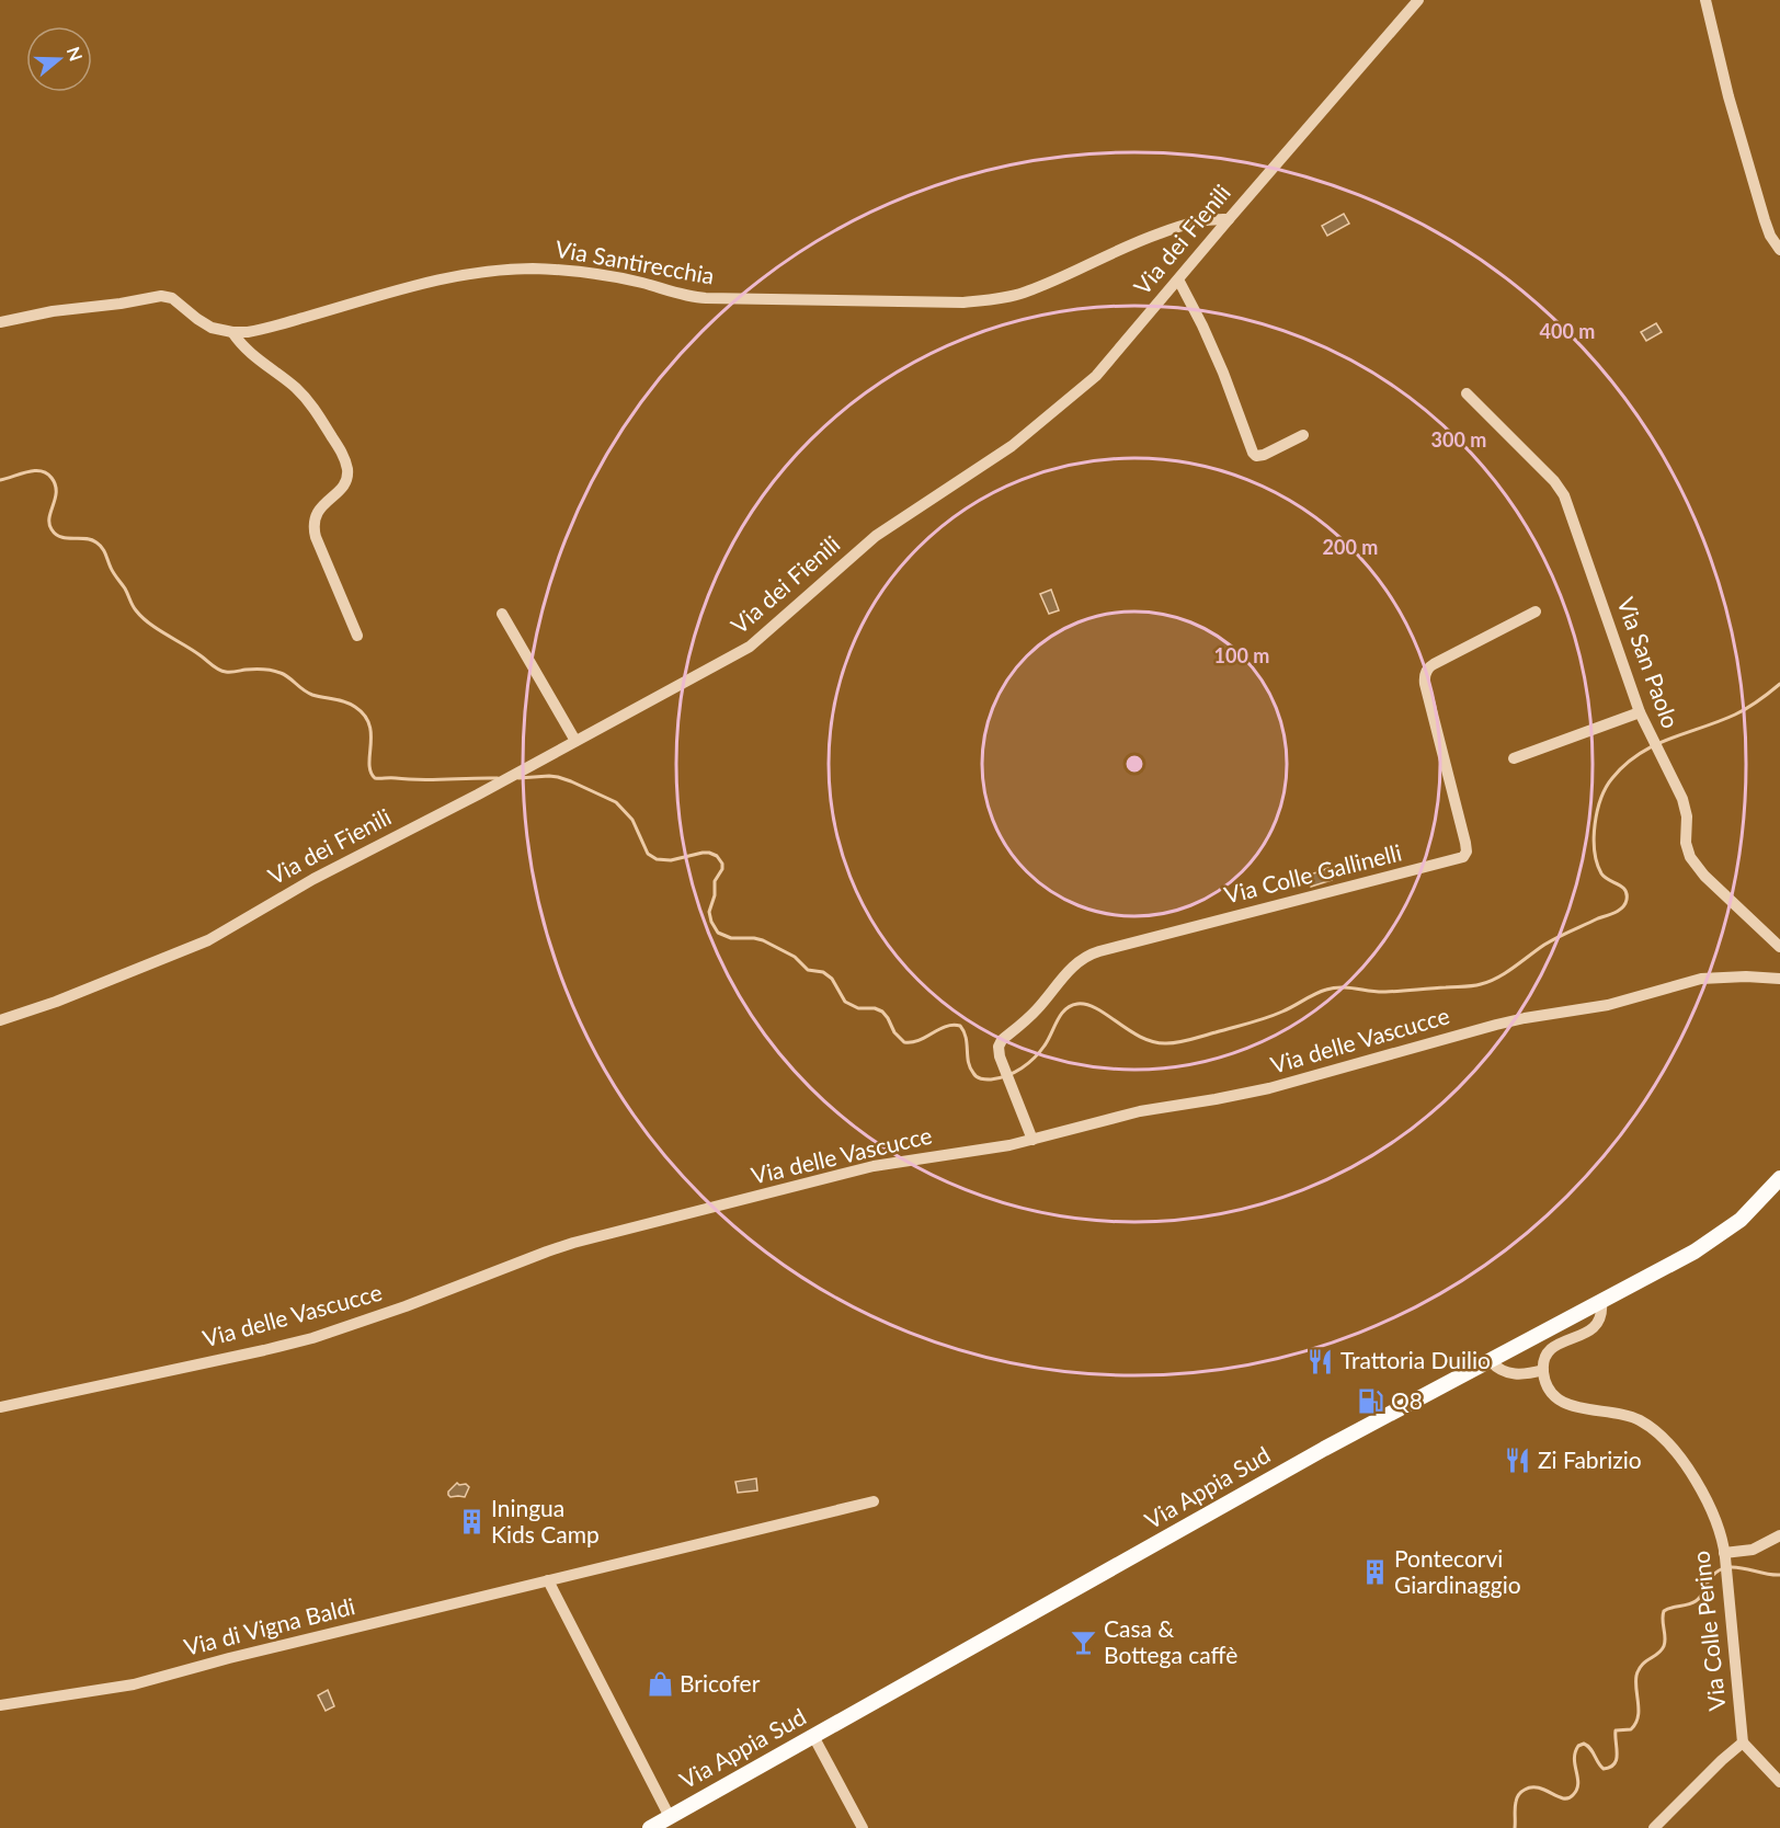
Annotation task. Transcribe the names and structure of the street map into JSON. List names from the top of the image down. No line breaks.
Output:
{"streets":{"main road":["Via Appia Sud"],"street":["Via dei Fienili","Via Santirecchia","Via San Paolo","Via Colle Gallinelli","Via delle Vascucce","Via di Vigna Baldi","Via Colle Perino"]},"crossings":[["Via dei Fienili","Via Santirecchia"],["Via Colle Gallinelli","Via delle Vascucce"]],"places":{"restaurant":["Trattoria Duilio","Zi Fabrizio"],"fuel station":["Q8"],"building":["Iningua Kids Camp","Pontecorvi Giardinaggio"],"bar":["Casa & Bottega caffè"],"shop":["Bricofer"]},"north":"right","rings":["400 m","300 m","200 m","100 m"]}
